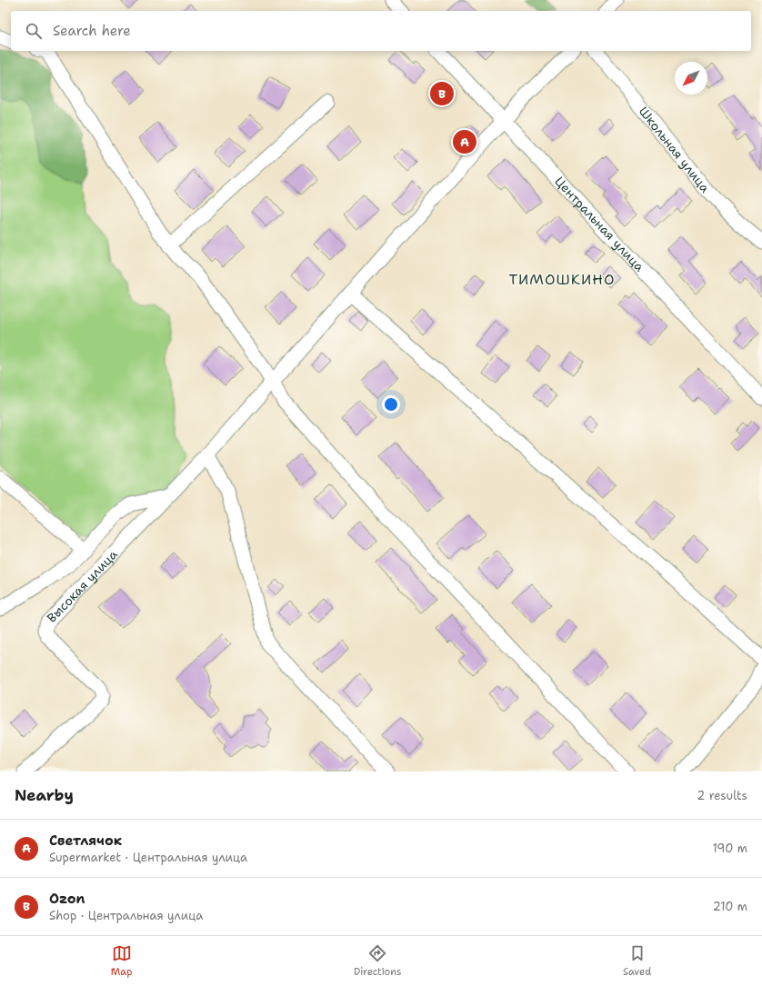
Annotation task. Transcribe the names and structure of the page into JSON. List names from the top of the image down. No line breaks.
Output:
{"streets":{"street":["Школьная улица","Центральная улица","Высокая улица"]},"districts":["ТИМОШКИНО"],"north":"bottom left","page":{"search":"Search here","pins":["B","A"],"heading":["Nearby","2 results"],"list":[{"mark":"A","name":"Светлячок","note":"Supermarket · Центральная улица","value":"190 m"},{"mark":"B","name":"Ozon","note":"Shop · Центральная улица","value":"210 m"}],"nav":["Map","Directions","Saved"]}}
